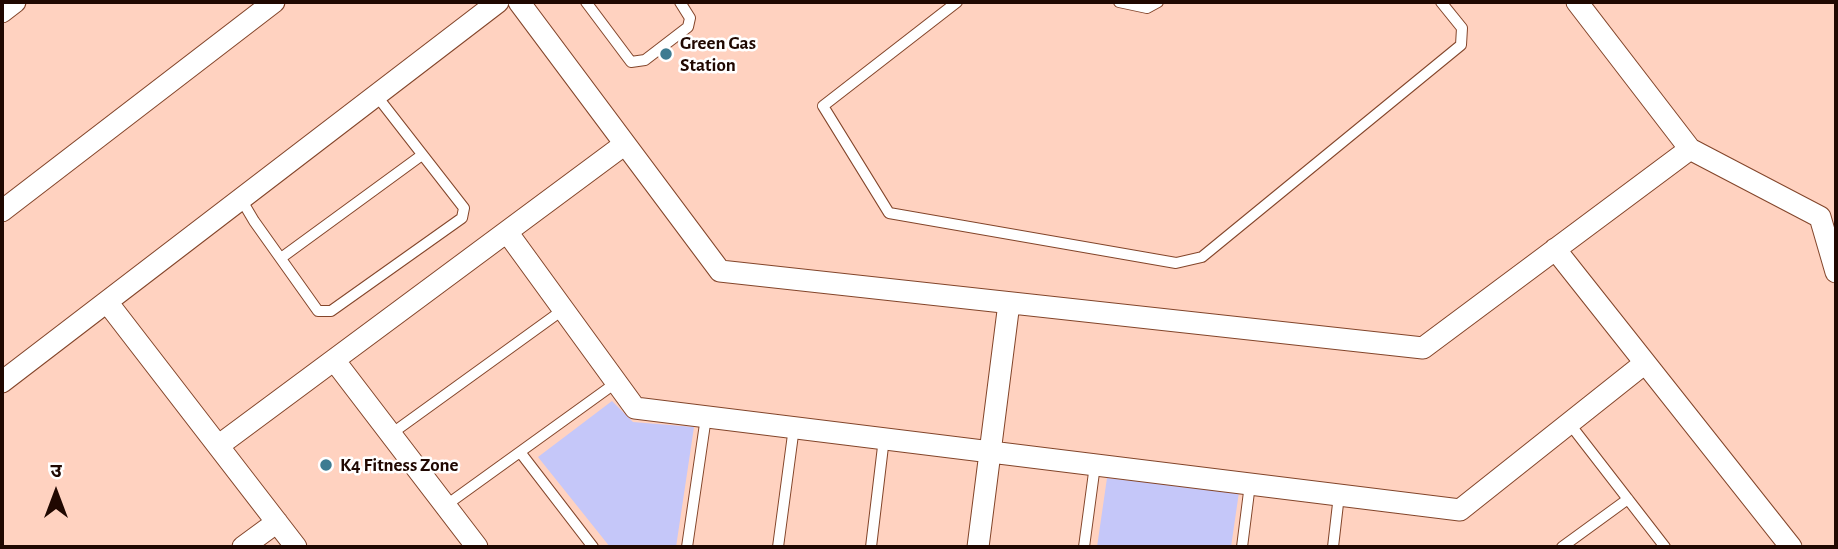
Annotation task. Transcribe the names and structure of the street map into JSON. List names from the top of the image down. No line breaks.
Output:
{"places":["Green Gas Station","K4 Fitness Zone"],"north":"top"}
